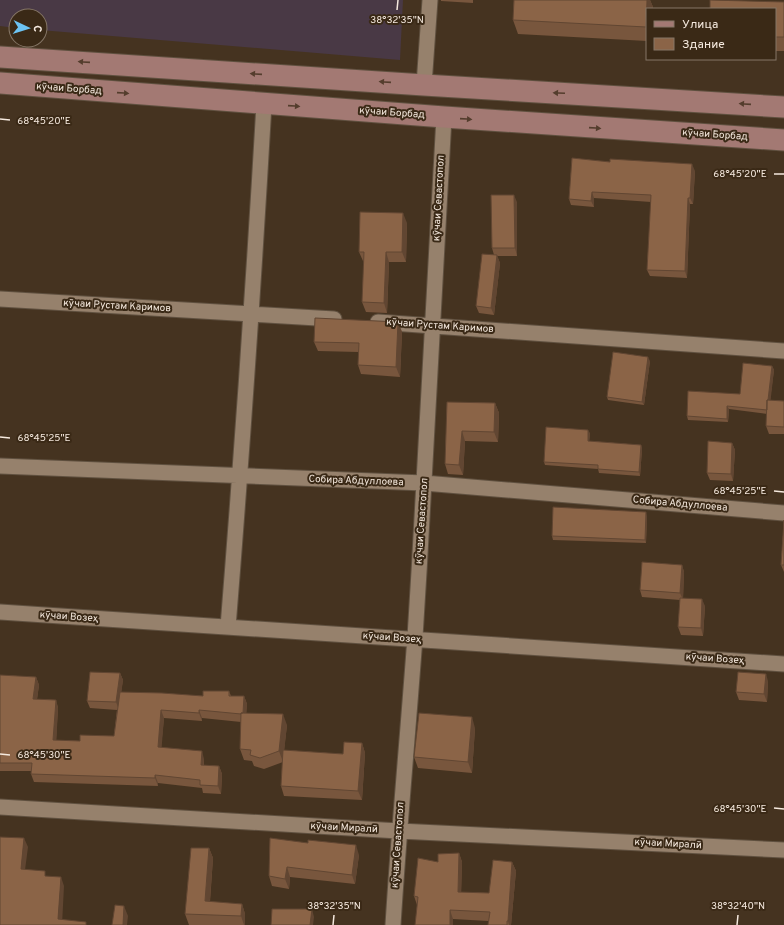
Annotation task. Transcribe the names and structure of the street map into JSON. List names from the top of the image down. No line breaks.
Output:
{"streets":{"main road":["кӯчаи Борбад"],"street":["кӯчаи Севастопол","кӯчаи Рустам Каримов","Собира Абдуллоева","кӯчаи Возеҳ","кӯчаи Миралӣ"]},"crossings":[["кӯчаи Борбад","кӯчаи Севастопол"],["кӯчаи Севастопол","кӯчаи Рустам Каримов"],["кӯчаи Севастопол","Собира Абдуллоева"],["кӯчаи Севастопол","кӯчаи Возеҳ"],["кӯчаи Севастопол","кӯчаи Миралӣ"]],"legend":["Улица","Здание"],"north":"right","coordinates":["38°32'35\"N","68°45'20\"E","68°45'25\"E","68°45'30\"E","38°32'40\"N"]}
